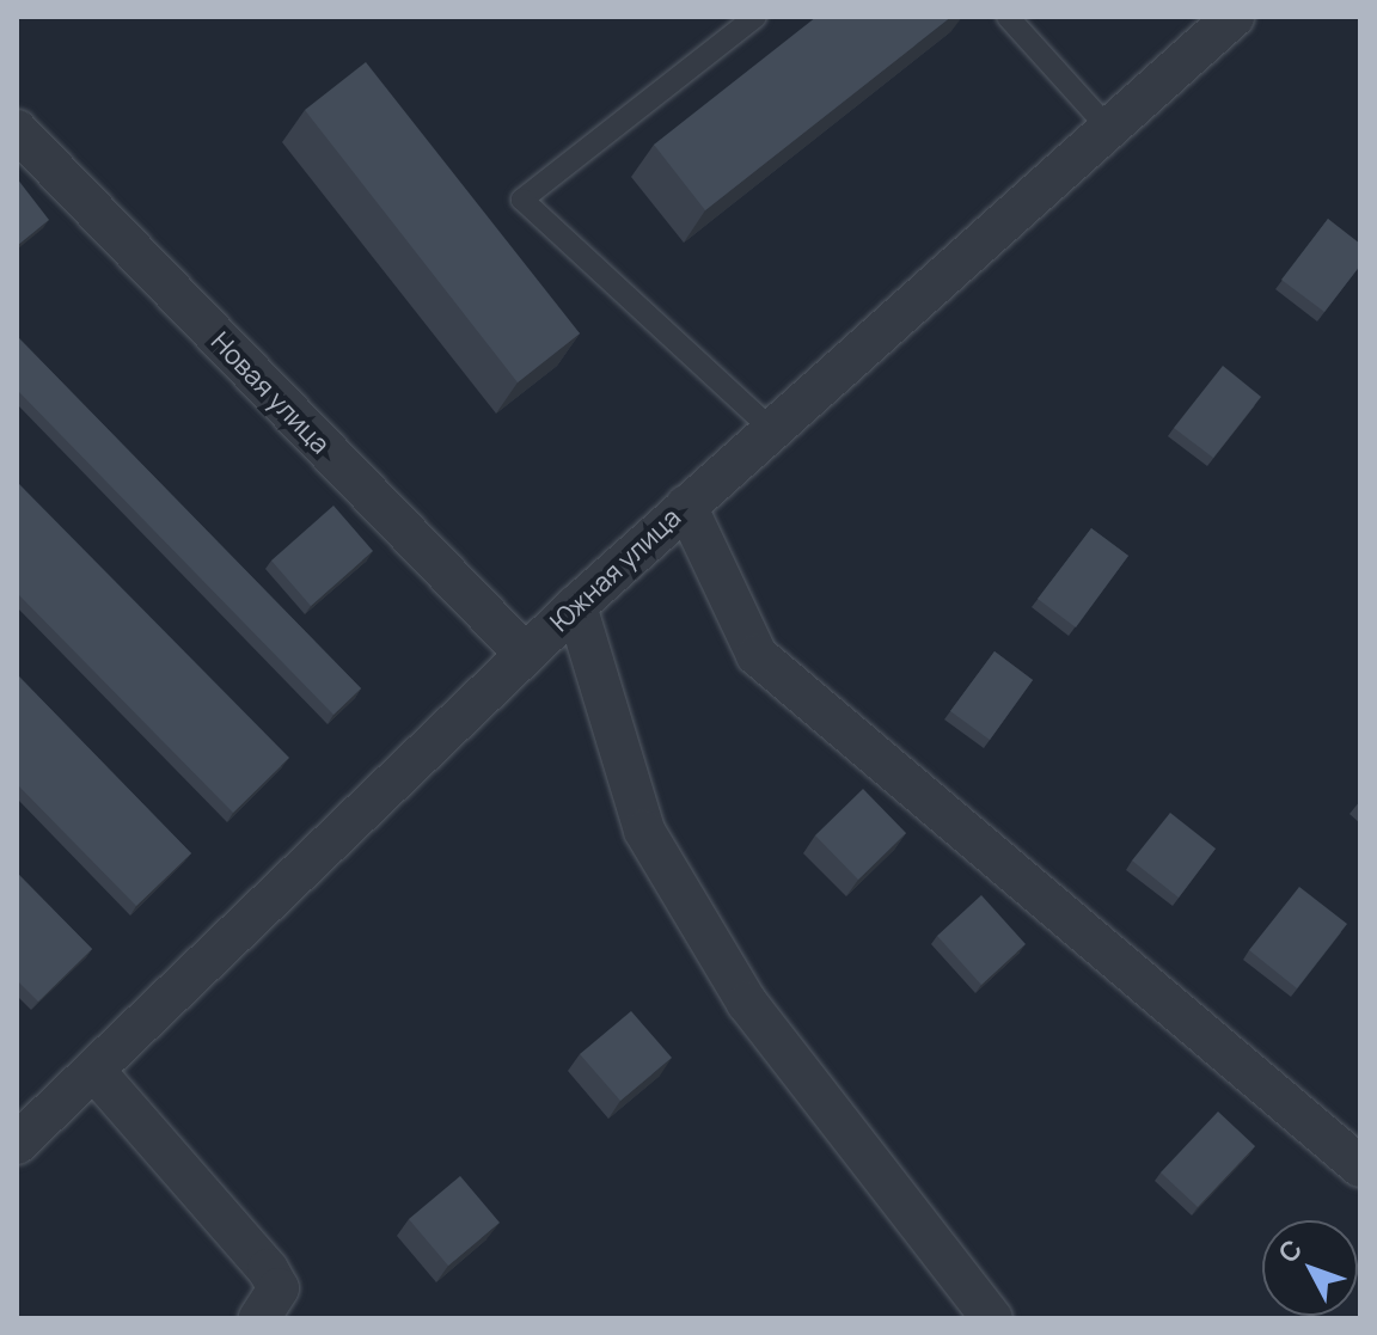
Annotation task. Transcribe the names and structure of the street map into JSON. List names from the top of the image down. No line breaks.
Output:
{"streets":{"street":["Новая улица","Южная улица"]},"crossings":[["Новая улица","Южная улица"]],"north":"top left"}
